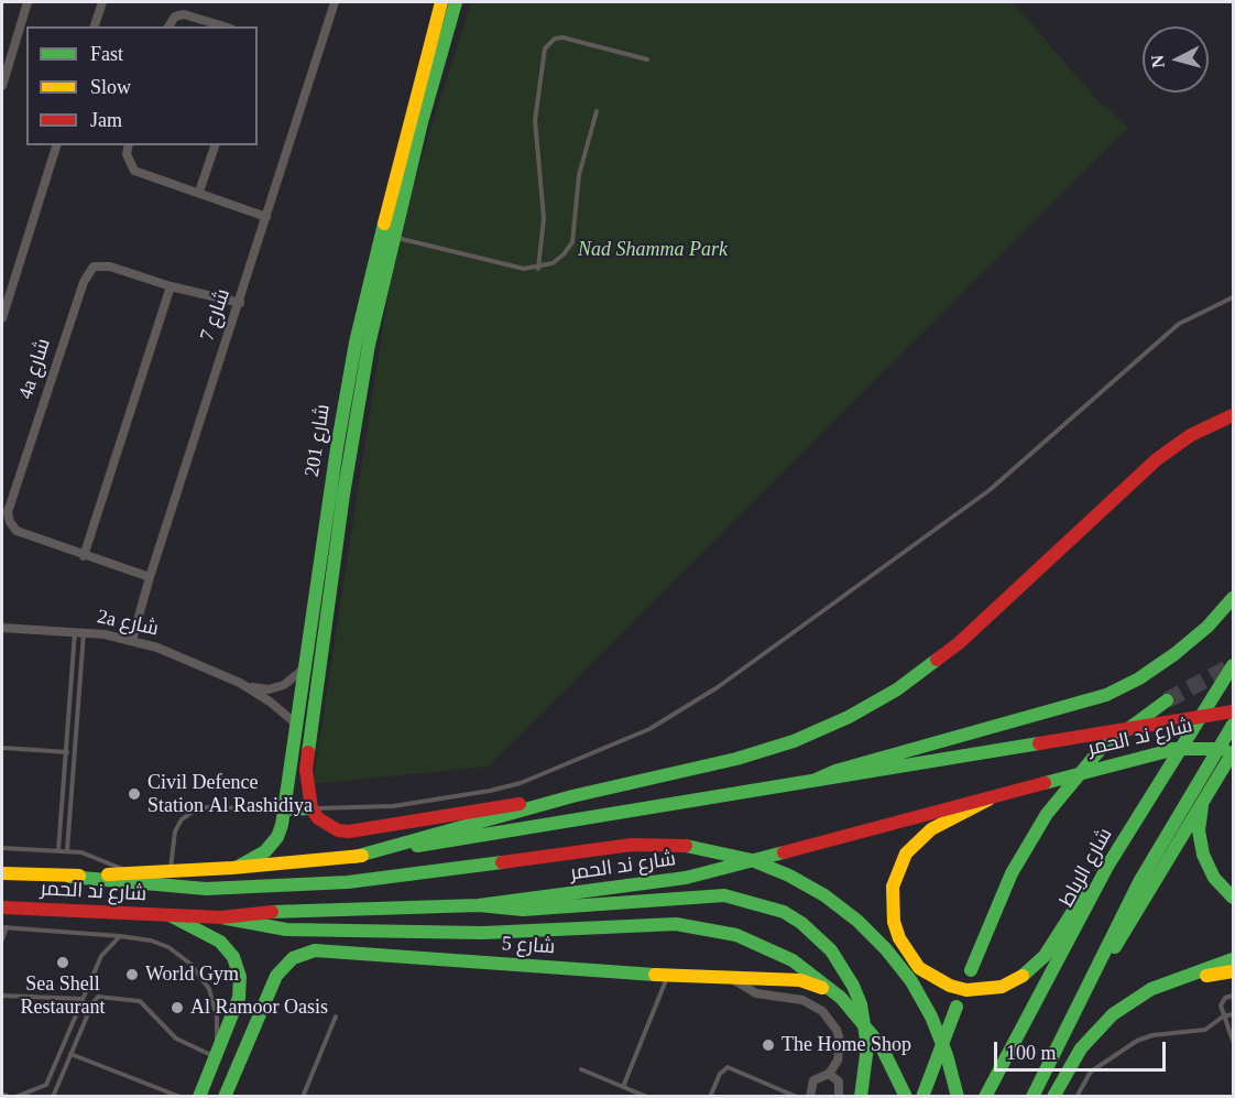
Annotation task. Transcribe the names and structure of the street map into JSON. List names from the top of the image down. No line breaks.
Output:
{"streets":{"main road":["شارع 201","شارع ند الحمر","شارع الرباط","شارع 5"],"street":["شارع 7","4a شارع","2a شارع"]},"crossings":[["شارع 7","4a شارع"],["شارع 7","2a شارع"],["شارع 201","2a شارع"],["شارع 201","شارع ند الحمر"]],"parks":["Nad Shamma Park"],"places":["Civil Defence Station Al Rashidiya","Sea Shell Restaurant","World Gym","Al Ramoor Oasis","The Home Shop"],"legend":["Fast","Slow","Jam"],"scale_bar":"100 m","north":"left"}
